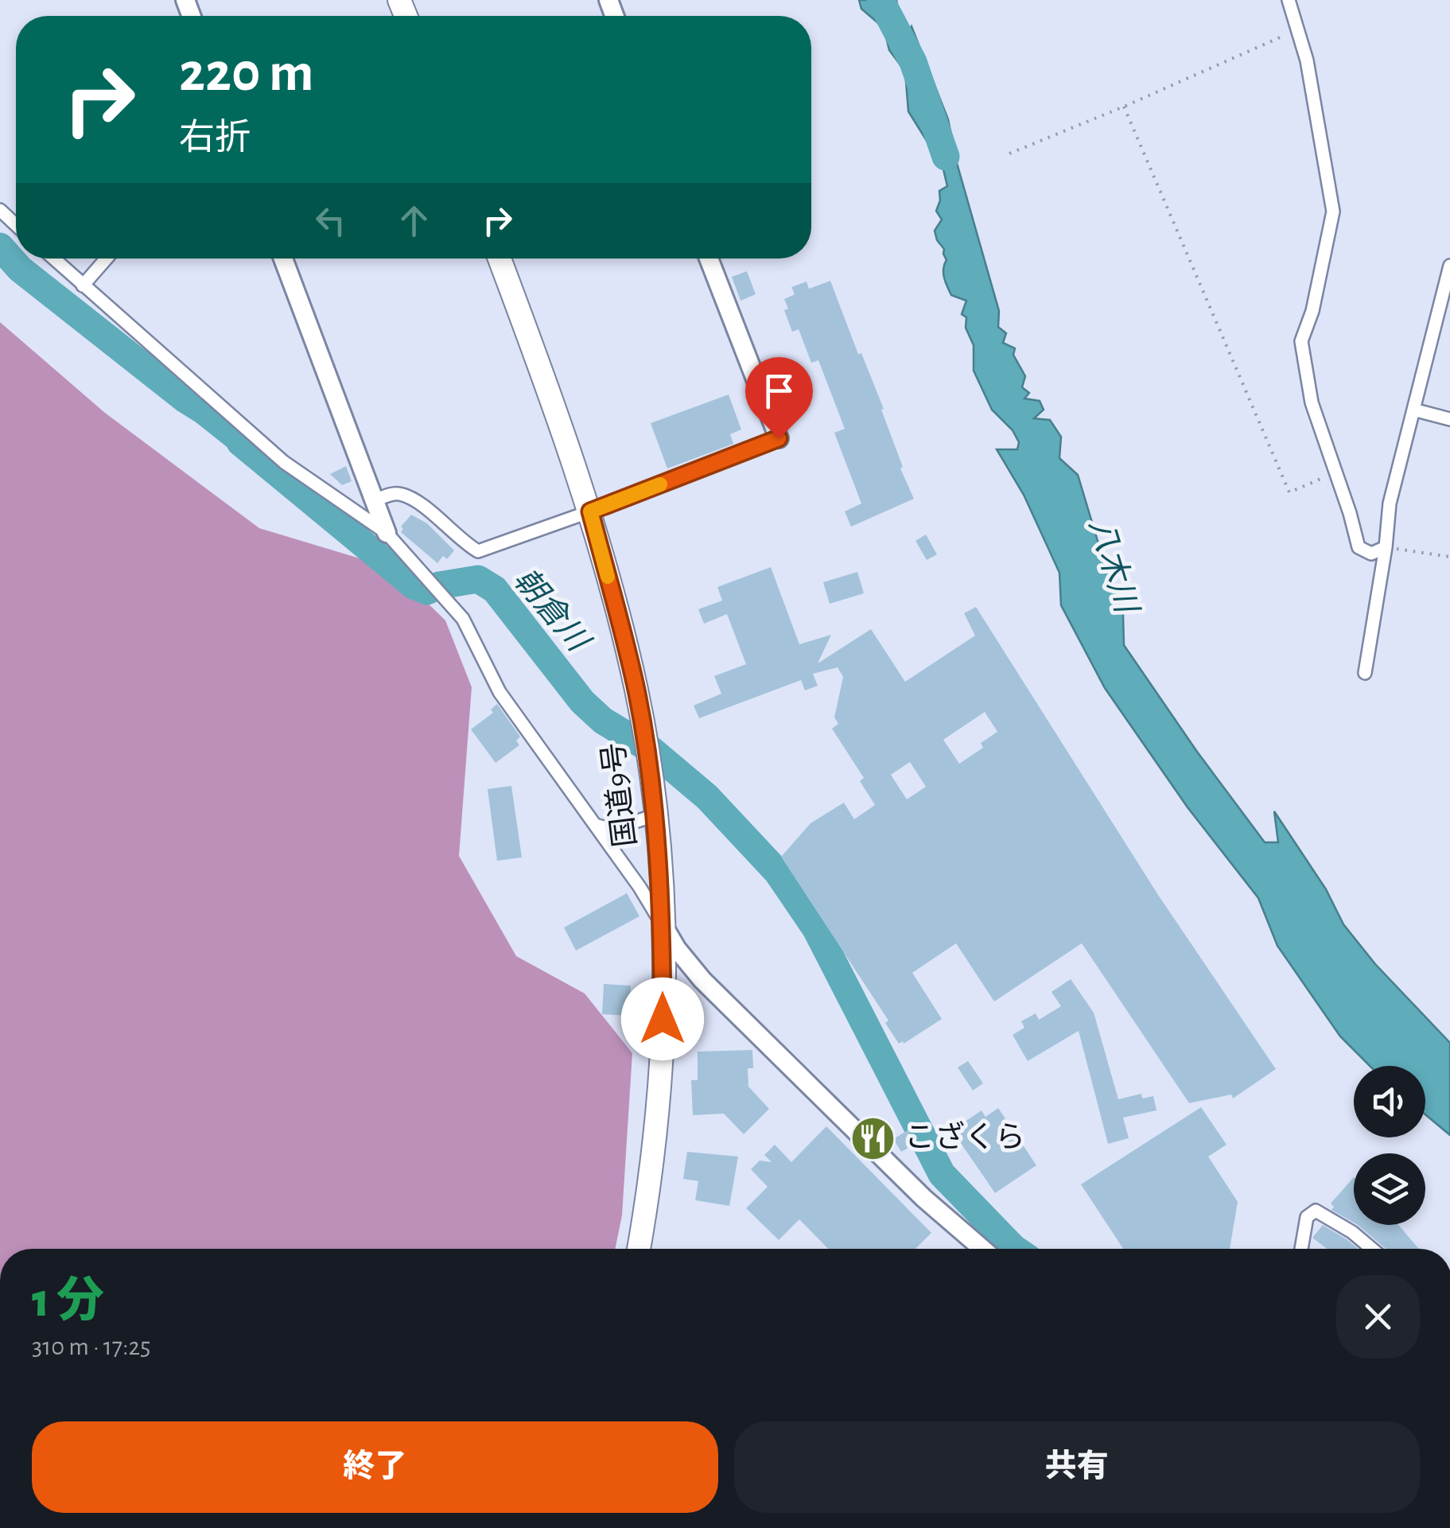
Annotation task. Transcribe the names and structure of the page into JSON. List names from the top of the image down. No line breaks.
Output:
{"streets":{"highway":["国道9号"]},"water":["八木川","朝倉川"],"places":{"restaurant":["こざくら"]},"page":{"turn":["220 m","右折"],"heading":["1 分","310 m · 17:25"],"buttons":["終了","共有"]}}
